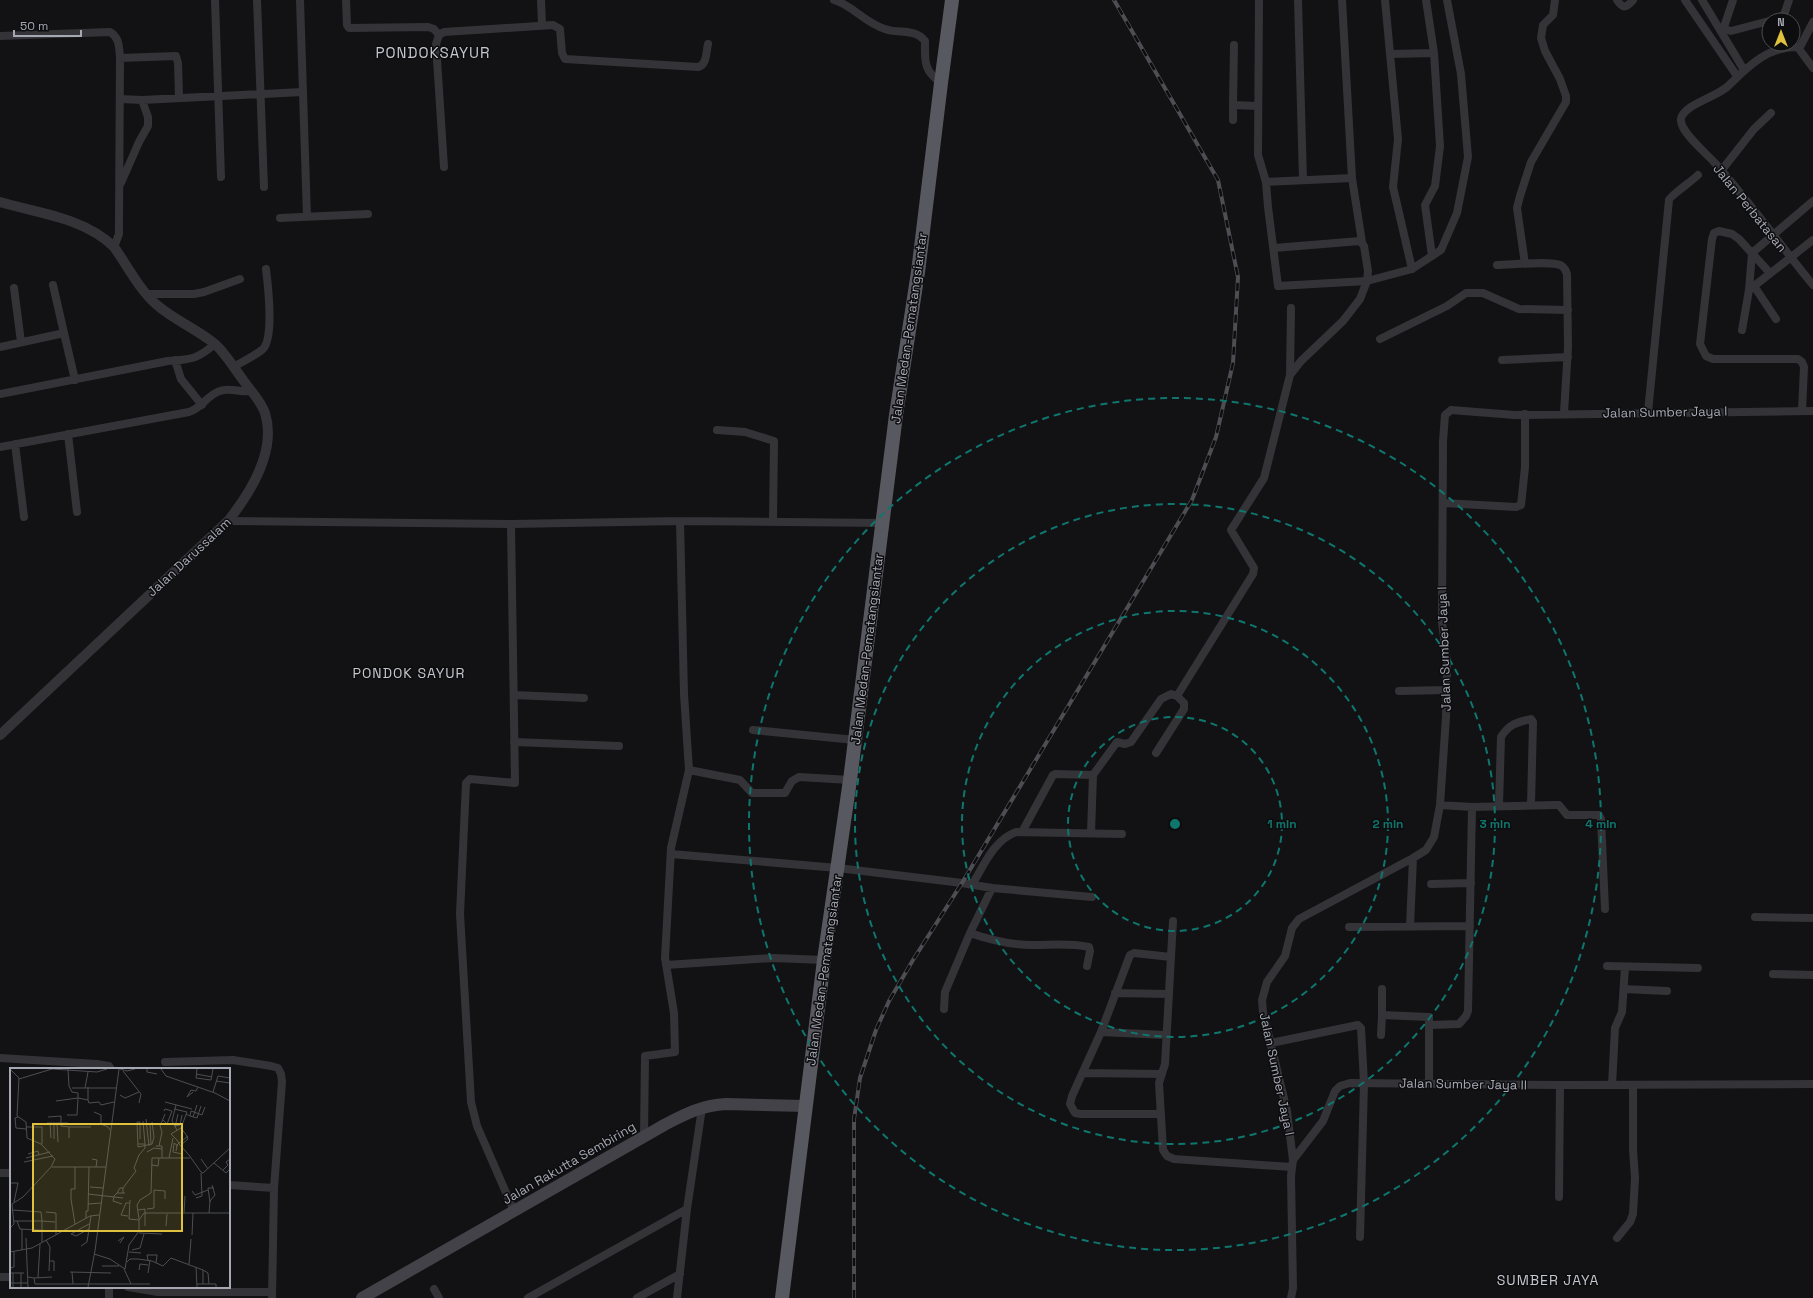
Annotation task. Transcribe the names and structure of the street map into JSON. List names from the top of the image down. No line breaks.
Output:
{"streets":{"highway":["Jalan Medan-Pematangsiantar"],"main road":["Jalan Rakutta Sembiring"],"street":["Jalan Perbatasan","Jalan Sumber Jaya I","Jalan Darussalam","Jalan Sumber Jaya II"]},"crossings":[["Jalan Medan-Pematangsiantar","Jalan Rakutta Sembiring"],["Jalan Sumber Jaya I","Jalan Sumber Jaya II"]],"districts":["PONDOKSAYUR","PONDOK SAYUR","SUMBER JAYA"],"scale_bar":"50 m","north":"top","rings":["1 min","2 min","3 min","4 min"]}
